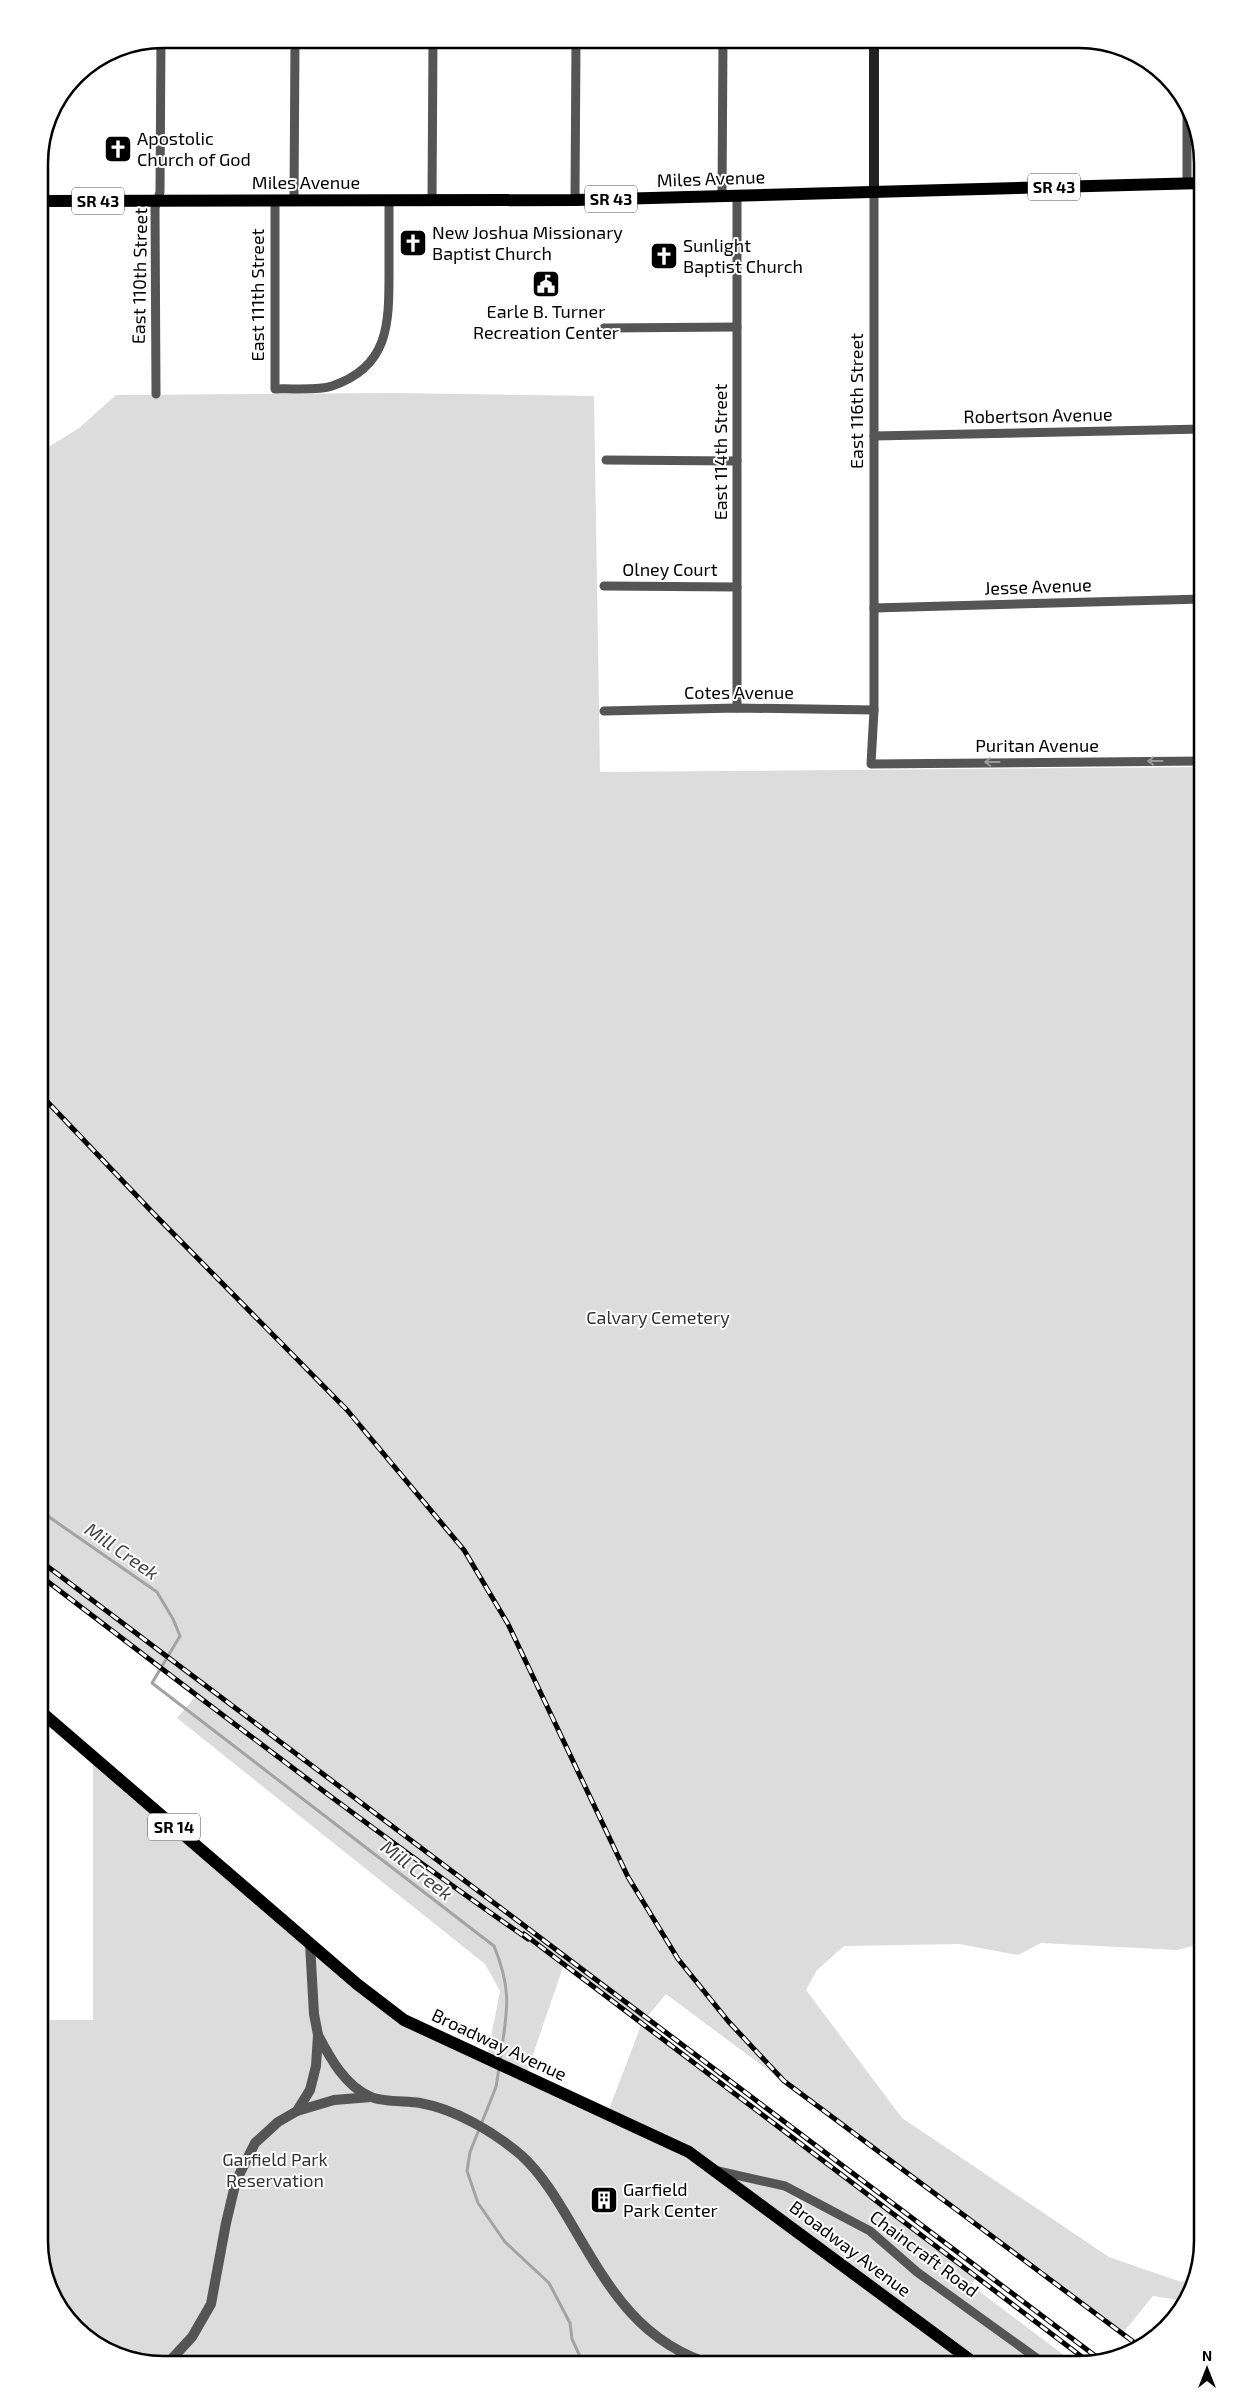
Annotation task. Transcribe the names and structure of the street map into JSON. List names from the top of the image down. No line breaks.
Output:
{"streets":{"main road":["Miles Avenue","SR 43","East 116th Street","SR 14","Broadway Avenue"],"street":["East 110th Street","East 111th Street","Robertson Avenue","East 114th Street","Olney Court","Jesse Avenue","Cotes Avenue","Puritan Avenue","Chaincraft Road"]},"crossings":[["Miles Avenue","East 110th Street"],["Miles Avenue","East 111th Street"],["Miles Avenue","East 116th Street"],["Miles Avenue","East 114th Street"],["East 116th Street","Robertson Avenue"],["East 116th Street","Jesse Avenue"],["East 116th Street","Cotes Avenue"],["East 116th Street","Puritan Avenue"],["East 114th Street","Olney Court"],["East 114th Street","Cotes Avenue"],["Broadway Avenue","Chaincraft Road"]],"one_way":["Puritan Avenue"],"water":["Mill Creek"],"parks":["Calvary Cemetery","Garfield Park Reservation"],"places":{"church":["Apostolic Church of God","New Joshua Missionary Baptist Church","Sunlight Baptist Church"],"public building":["Earle B. Turner Recreation Center"],"building":["Garfield Park Center"]},"north":"top"}
